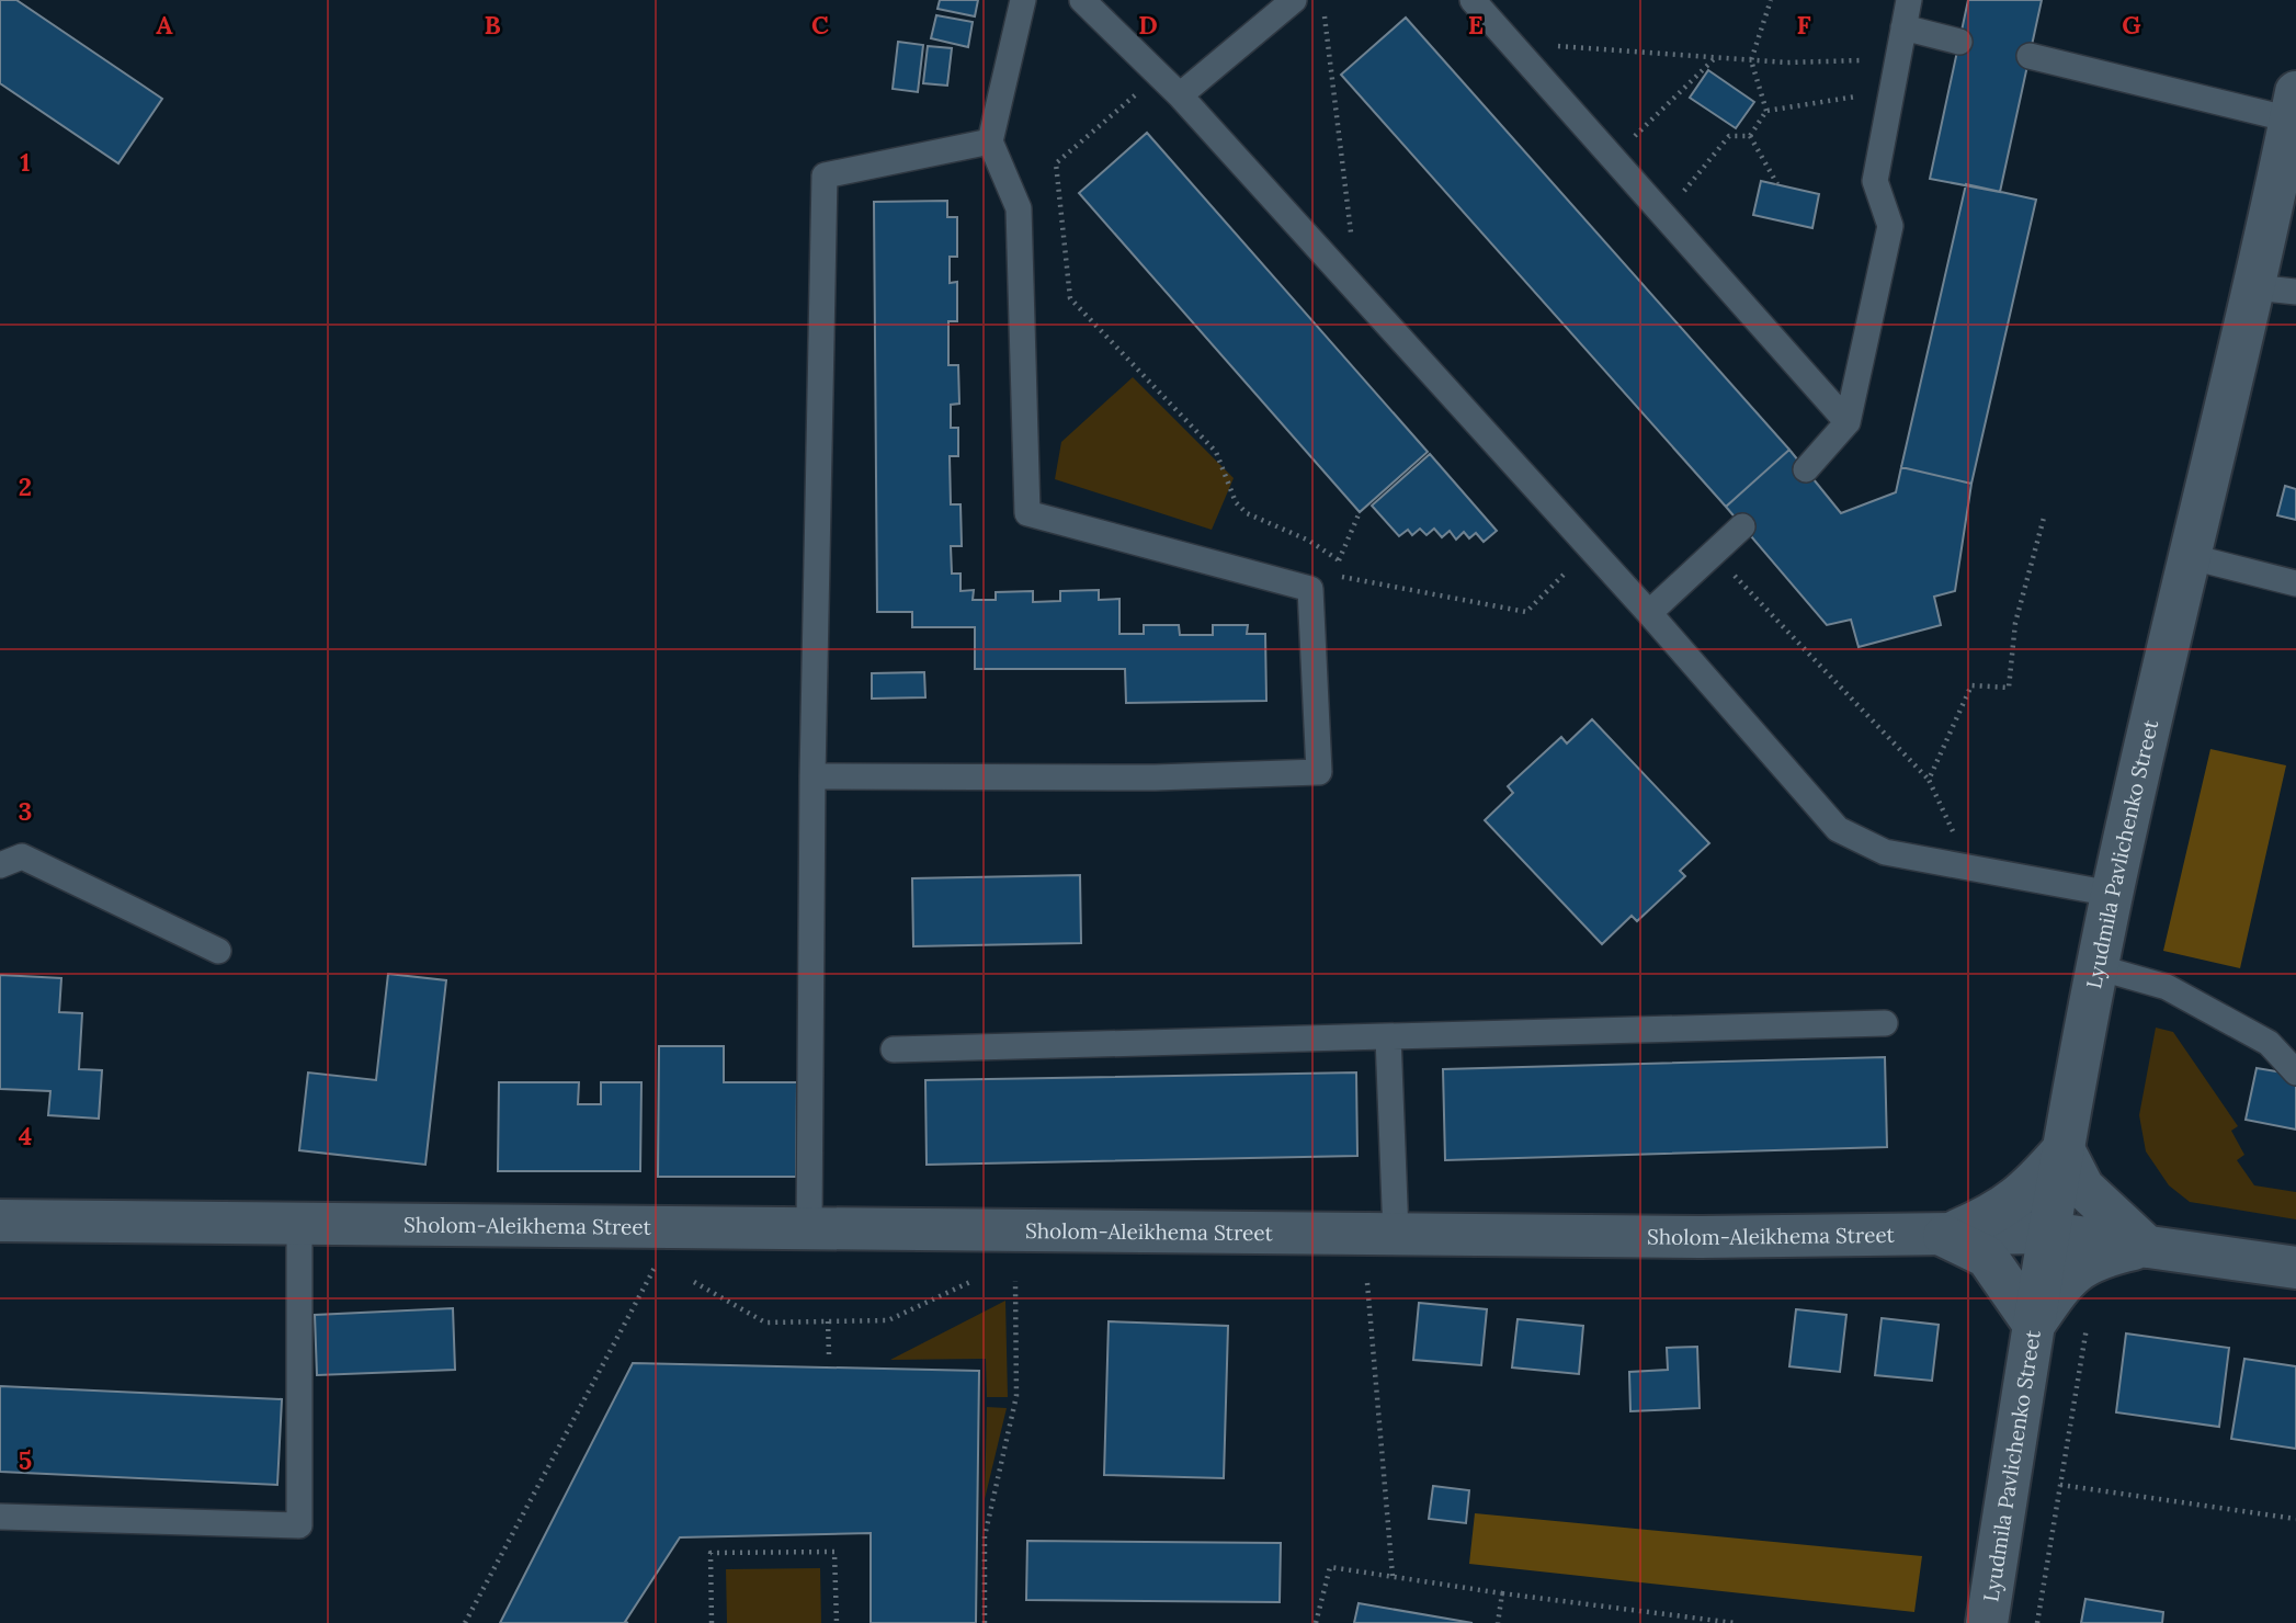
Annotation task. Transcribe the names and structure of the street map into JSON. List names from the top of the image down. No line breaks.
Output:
{"streets":{"street":["Lyudmila Pavlichenko Street","Sholom-Aleikhema Street"]},"crossings":[["Lyudmila Pavlichenko Street","Sholom-Aleikhema Street"]],"grid":{"columns":["A","B","C","D","E","F","G"],"rows":["1","2","3","4","5"]}}
